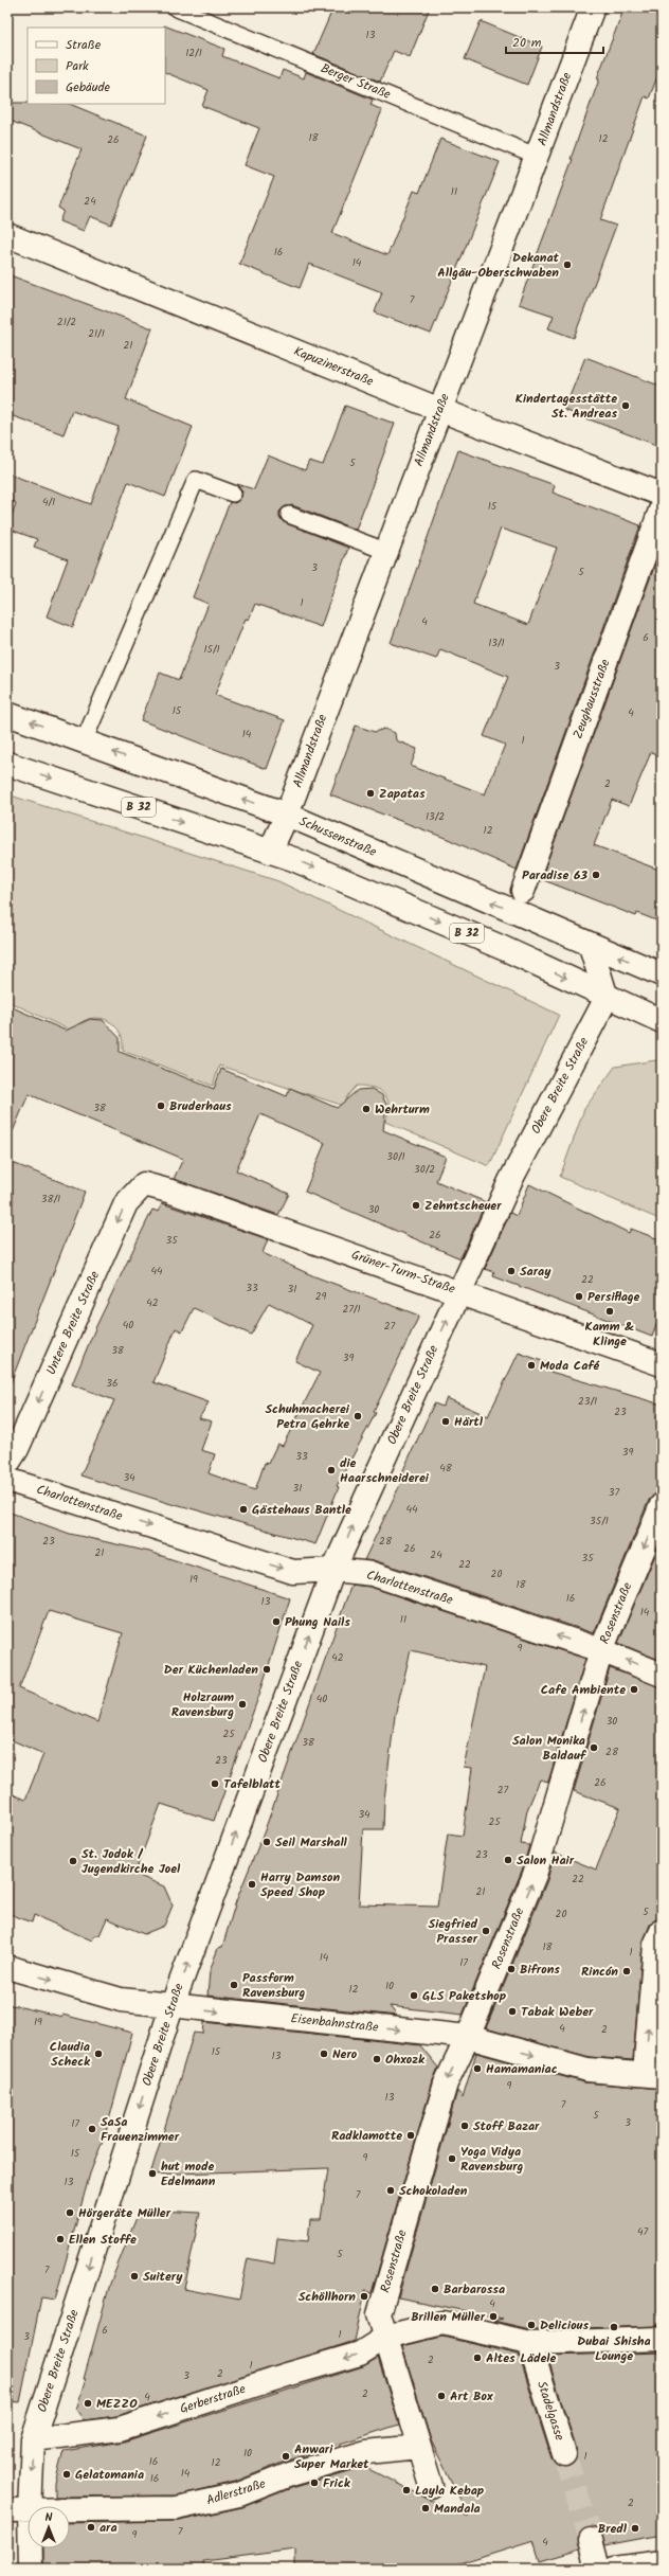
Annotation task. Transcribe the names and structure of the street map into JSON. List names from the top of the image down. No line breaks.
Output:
{"streets":{"street":["Allmandstraße","Kapuzinerstraße","Zeughausstraße","B 32","Schussenstraße","Obere Breite Straße","Grüner-Turm-Straße","Untere Breite Straße","Charlottenstraße","Rosenstraße","Eisenbahnstraße","Gerberstraße","Stadelgasse","Adlerstraße"],"lane":["Berger Straße"]},"crossings":[["Berger Straße","Allmandstraße"],["Allmandstraße","Kapuzinerstraße"],["Allmandstraße","B 32"],["Allmandstraße","Schussenstraße"],["B 32","Obere Breite Straße"],["Obere Breite Straße","Grüner-Turm-Straße"],["Obere Breite Straße","Charlottenstraße"],["Obere Breite Straße","Eisenbahnstraße"],["Obere Breite Straße","Gerberstraße"],["Obere Breite Straße","Adlerstraße"],["Grüner-Turm-Straße","Untere Breite Straße"],["Charlottenstraße","Rosenstraße"],["Rosenstraße","Eisenbahnstraße"],["Rosenstraße","Gerberstraße"],["Rosenstraße","Adlerstraße"],["Gerberstraße","Stadelgasse"]],"one_way":["Untere Breite Straße","Eisenbahnstraße","Gerberstraße"],"places":["Dekanat Allgäu-Oberschwaben","Kindertagesstätte St. Andreas","Zapatas","Paradise 63","Bruderhaus","Wehrturm","Zehntscheuer","Saray","Persiflage","Kamm & Klinge","Moda Café","Schuhmacherei Petra Gehrke","Härtl","die Haarschneiderei","Gästehaus Bantle","Phung Nails","Der Küchenladen","Cafe Ambiente","Holzraum Ravensburg","Salon Monika Baldauf","Tafelblatt","Seil Marshall","Salon Hair","St. Jodok / Jugendkirche Joel","Harry Damson Speed Shop","Siegfried Prasser","Bifrons","Rincón","Passform Ravensburg","GLS Paketshop","Tabak Weber","Claudia Scheck","Nero","Ohxozk","Hamamaniac","Stoff Bazar","SaSa Frauenzimmer","Radklamotte","Yoga Vidya Ravensburg","hut mode Edelmann","Schokoladen","Hörgeräte Müller","Ellen Stoffe","Suitery","Barbarossa","Schöllhorn","Brillen Müller","Delicious","Dubai Shisha Lounge","Altes Lädele","Art Box","MEZZO","Anwari Super Market","Gelatomania","Frick","Layla Kebap","Mandala","ara","Bredl"],"house_numbers":["13","12/1","18","12","26","11","24","16","14","7","21/2","21/1","21","5","4/1","15","3","5","1","4","6","13/1","15/1","3","15","4","14","1","2","13/2","12","38","30/1","30/2","38/1","30","26","35","44","22","33","31","29","42","27/1","40","27","38","39","36","23/1","23","39","33","48","34","31","37","44","35/1","23","28","26","21","24","35","22","20","19","18","16","13","14","11","9","42","40","30","25","38","28","23","26","27","34","25","23","22","21","5","20","18","1","14","17","10","12","19","4","2","15","13","9","13","7","5","3","17","15","9","13","7","47","5","7","4","6","1","3","2","1","2","3","2","4","10","1","16","12","14","16","2","7","9","4"],"legend":["Straße","Park","Gebäude"],"scale_bar":"20 m","north":"top"}
